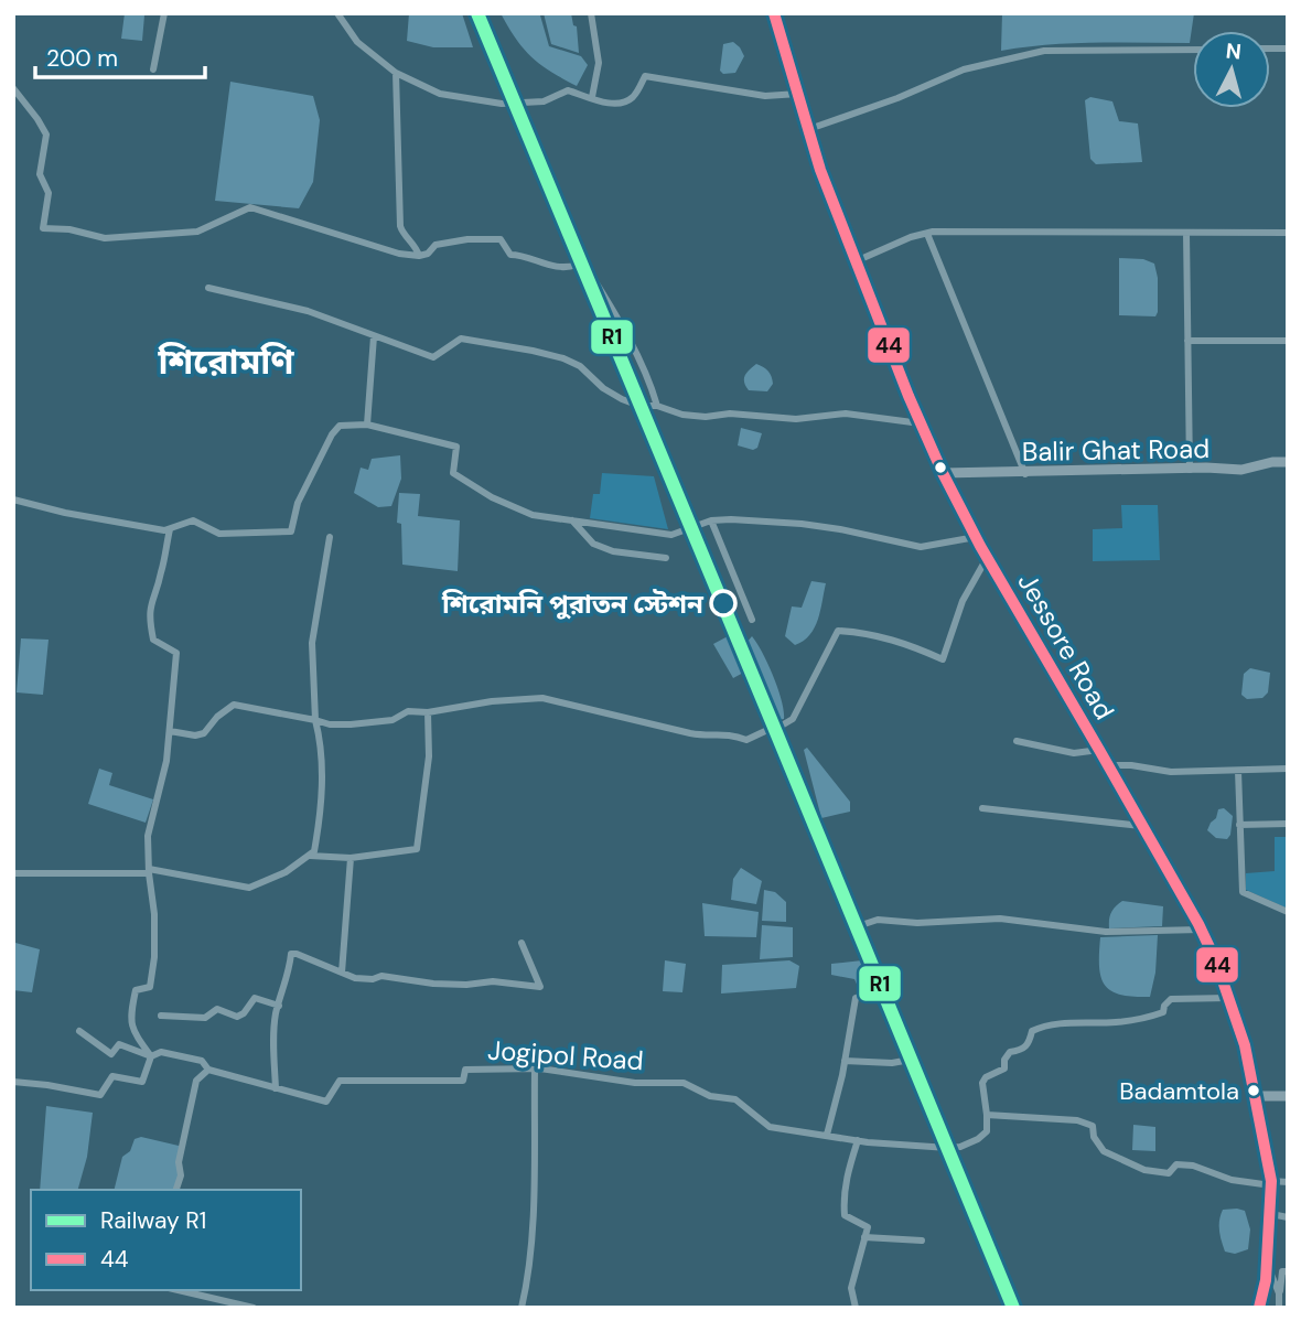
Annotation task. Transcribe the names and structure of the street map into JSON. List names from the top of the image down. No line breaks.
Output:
{"streets":{"highway":["Jessore Road"],"street":["Balir Ghat Road","Jogipol Road"]},"crossings":[["Balir Ghat Road","Jessore Road"]],"districts":["শিরোমণি"],"places":["শিরোমনি পুরাতন স্টেশন","Badamtola"],"lines":["rail line R1","transit line 44"],"legend":["Railway R1","44"],"scale_bar":"200 m","north":"top"}
